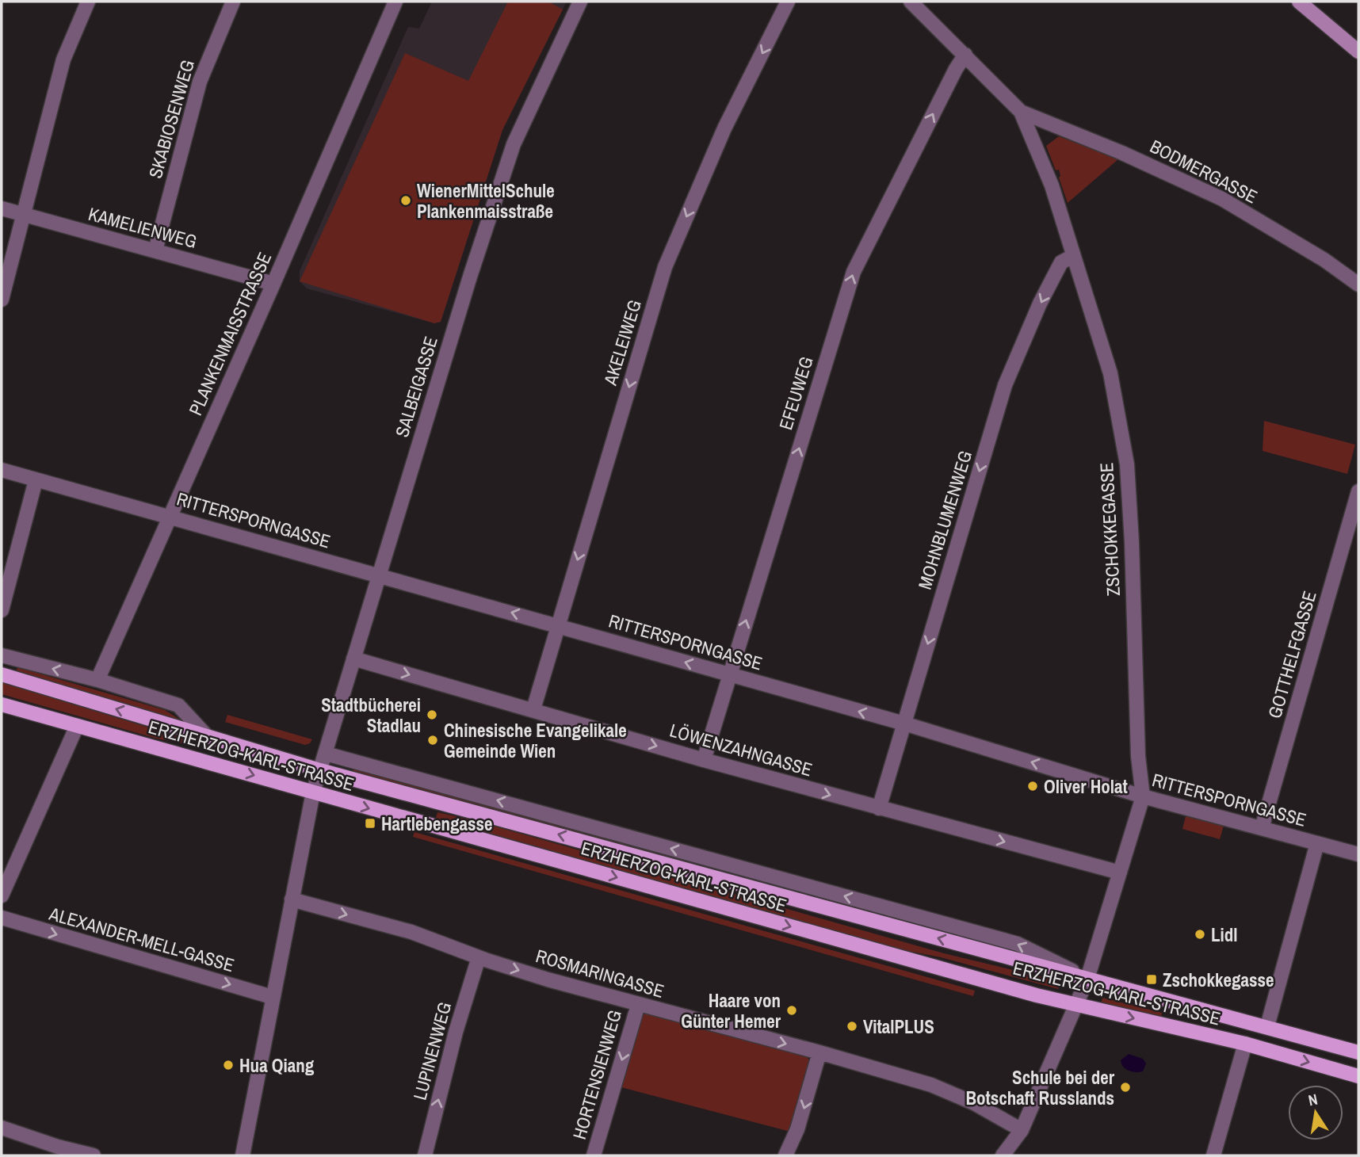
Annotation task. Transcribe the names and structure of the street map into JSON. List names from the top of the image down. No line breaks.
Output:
{"streets":{"main road":["ERZHERZOG-KARL-STRASSE"],"street":["SKABIOSENWEG","BODMERGASSE","KAMELIENWEG","PLANKENMAISSTRASSE","AKELEIWEG","SALBEIGASSE","EFEUWEG","RITTERSPORNGASSE","MOHNBLUMENWEG","ZSCHOKKEGASSE","GOTTHELFGASSE","LÖWENZAHNGASSE","ALEXANDER-MELL-GASSE","ROSMARINGASSE","LUPINENWEG","HORTENSIENWEG"]},"crossings":[["SKABIOSENWEG","KAMELIENWEG"],["BODMERGASSE","ZSCHOKKEGASSE"],["KAMELIENWEG","PLANKENMAISSTRASSE"],["PLANKENMAISSTRASSE","RITTERSPORNGASSE"],["PLANKENMAISSTRASSE","ERZHERZOG-KARL-STRASSE"],["AKELEIWEG","RITTERSPORNGASSE"],["AKELEIWEG","LÖWENZAHNGASSE"],["SALBEIGASSE","RITTERSPORNGASSE"],["SALBEIGASSE","LÖWENZAHNGASSE"],["SALBEIGASSE","ERZHERZOG-KARL-STRASSE"],["EFEUWEG","RITTERSPORNGASSE"],["EFEUWEG","ZSCHOKKEGASSE"],["EFEUWEG","LÖWENZAHNGASSE"],["RITTERSPORNGASSE","MOHNBLUMENWEG"],["RITTERSPORNGASSE","ZSCHOKKEGASSE"],["RITTERSPORNGASSE","GOTTHELFGASSE"],["MOHNBLUMENWEG","ZSCHOKKEGASSE"],["MOHNBLUMENWEG","LÖWENZAHNGASSE"],["ZSCHOKKEGASSE","LÖWENZAHNGASSE"],["ZSCHOKKEGASSE","ERZHERZOG-KARL-STRASSE"],["ZSCHOKKEGASSE","ROSMARINGASSE"],["ROSMARINGASSE","LUPINENWEG"],["ROSMARINGASSE","HORTENSIENWEG"]],"one_way":["AKELEIWEG","EFEUWEG","RITTERSPORNGASSE","MOHNBLUMENWEG","LÖWENZAHNGASSE","ALEXANDER-MELL-GASSE","ROSMARINGASSE","LUPINENWEG","HORTENSIENWEG"],"places":{"other":["WienerMittelSchule Plankenmaisstraße","Stadtbücherei Stadlau","Chinesische Evangelikale Gemeinde Wien","Oliver Holat","Lidl","Haare von Günter Hemer","VitalPLUS","Hua Qiang","Schule bei der Botschaft Russlands"],"transit":["Hartlebengasse","Zschokkegasse"]},"north":"top"}
